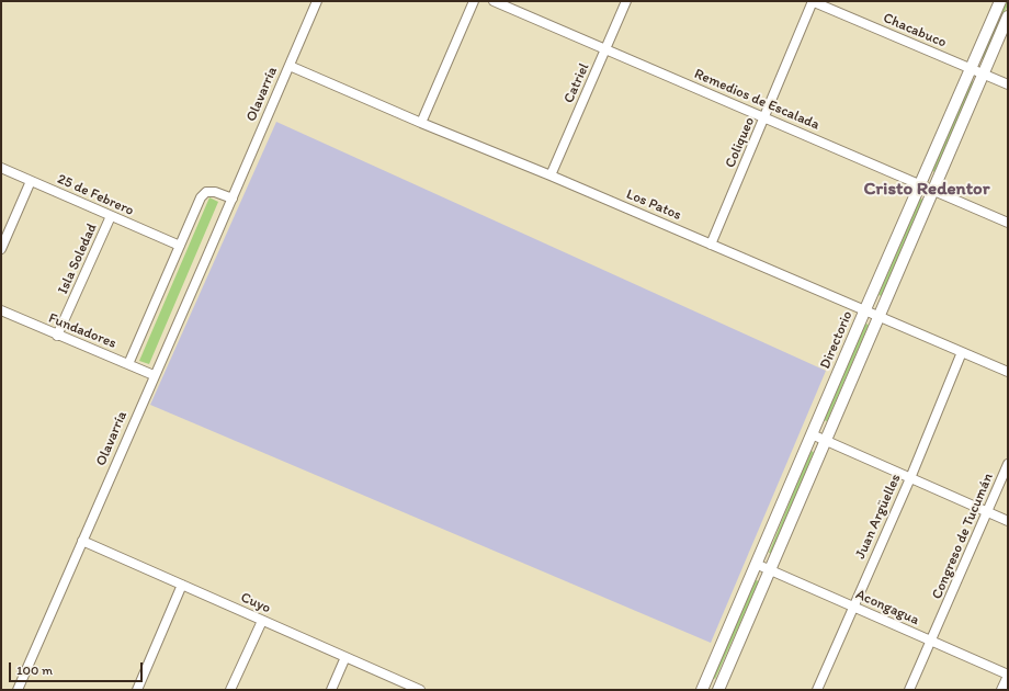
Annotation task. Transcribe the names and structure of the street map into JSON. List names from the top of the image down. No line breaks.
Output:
{"streets":{"main road":["Directorio"],"street":["Chacabuco","Catriel","Olavarría","Remedios de Escalada","Coliqueo","25 de Febrero","Los Patos","Isla Soledad","Fundadores","Juan Argüelles","Congreso de Tucumán","Cuyo","Acongagua"]},"crossings":[["Chacabuco","Coliqueo"],["Chacabuco","Directorio"],["Catriel","Remedios de Escalada"],["Catriel","Los Patos"],["Olavarría","Los Patos"],["Olavarría","Fundadores"],["Olavarría","Cuyo"],["Remedios de Escalada","Coliqueo"],["Remedios de Escalada","Directorio"],["Coliqueo","Los Patos"],["25 de Febrero","Isla Soledad"],["Los Patos","Directorio"],["Los Patos","Juan Argüelles"],["Isla Soledad","Fundadores"],["Directorio","Acongagua"],["Juan Argüelles","Acongagua"],["Congreso de Tucumán","Acongagua"]],"districts":["Cristo Redentor"],"scale_bar":"100 m"}
